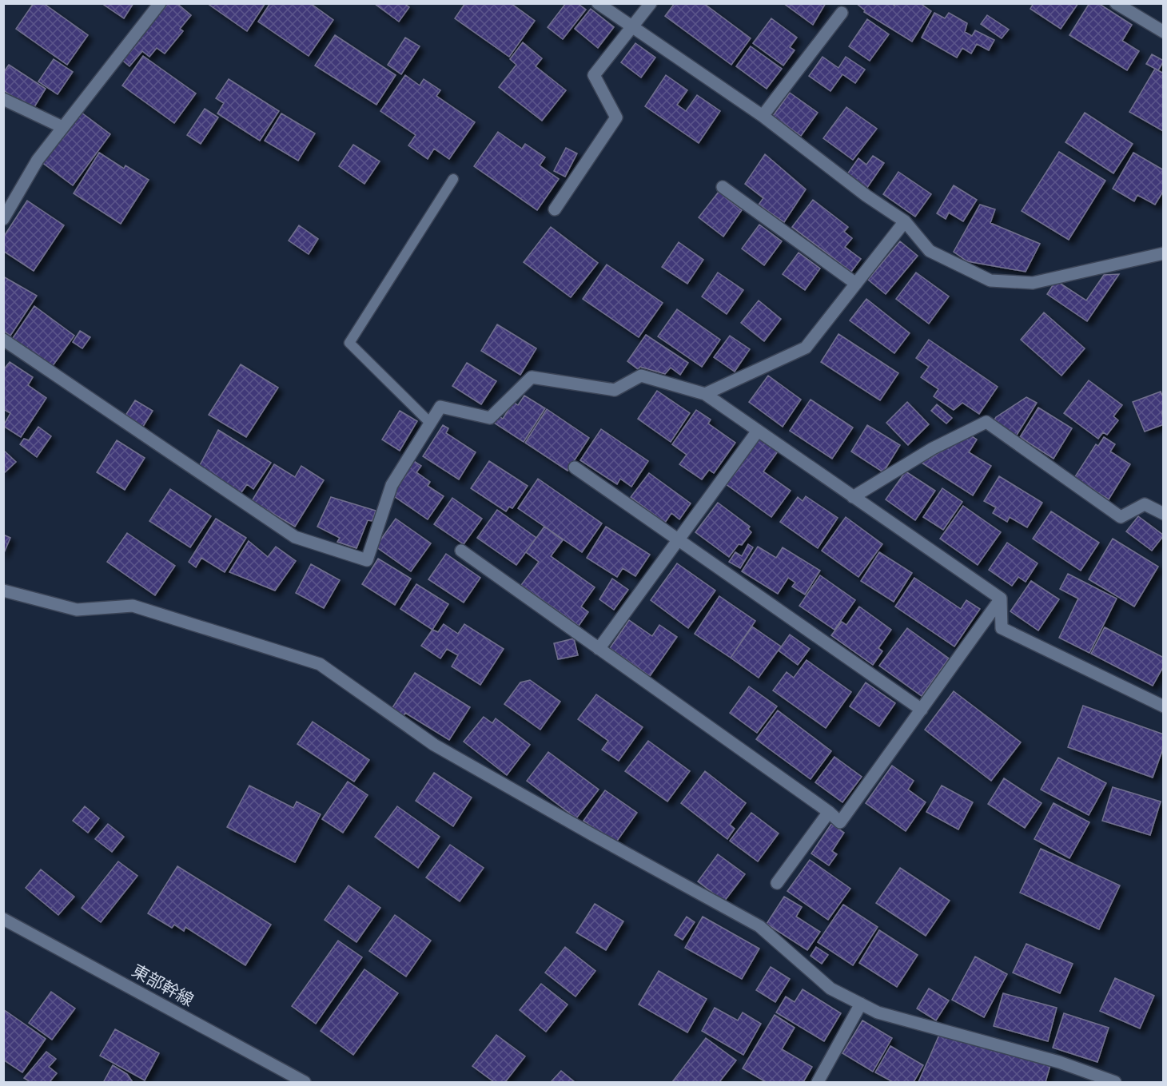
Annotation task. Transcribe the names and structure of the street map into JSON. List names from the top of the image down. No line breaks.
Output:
{"streets":{"street":["東部幹線"]}}
